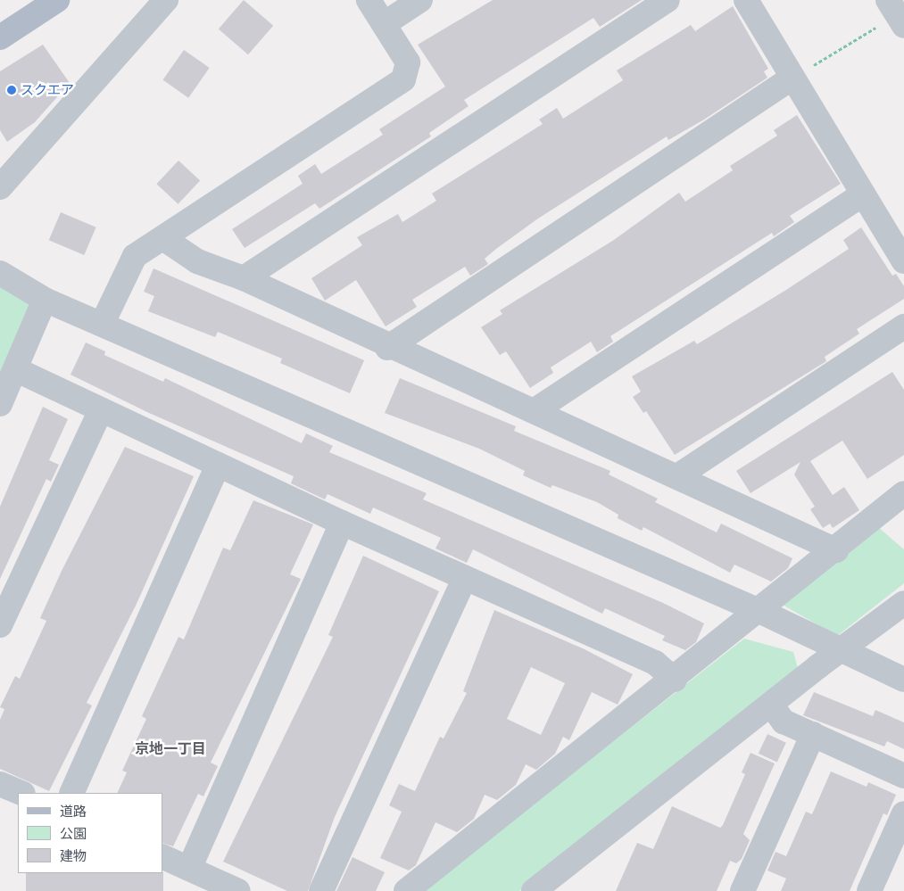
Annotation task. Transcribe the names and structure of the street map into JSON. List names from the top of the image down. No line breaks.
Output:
{"districts":["京地一丁目"],"places":["スクエア"],"legend":["道路","公園","建物"]}
